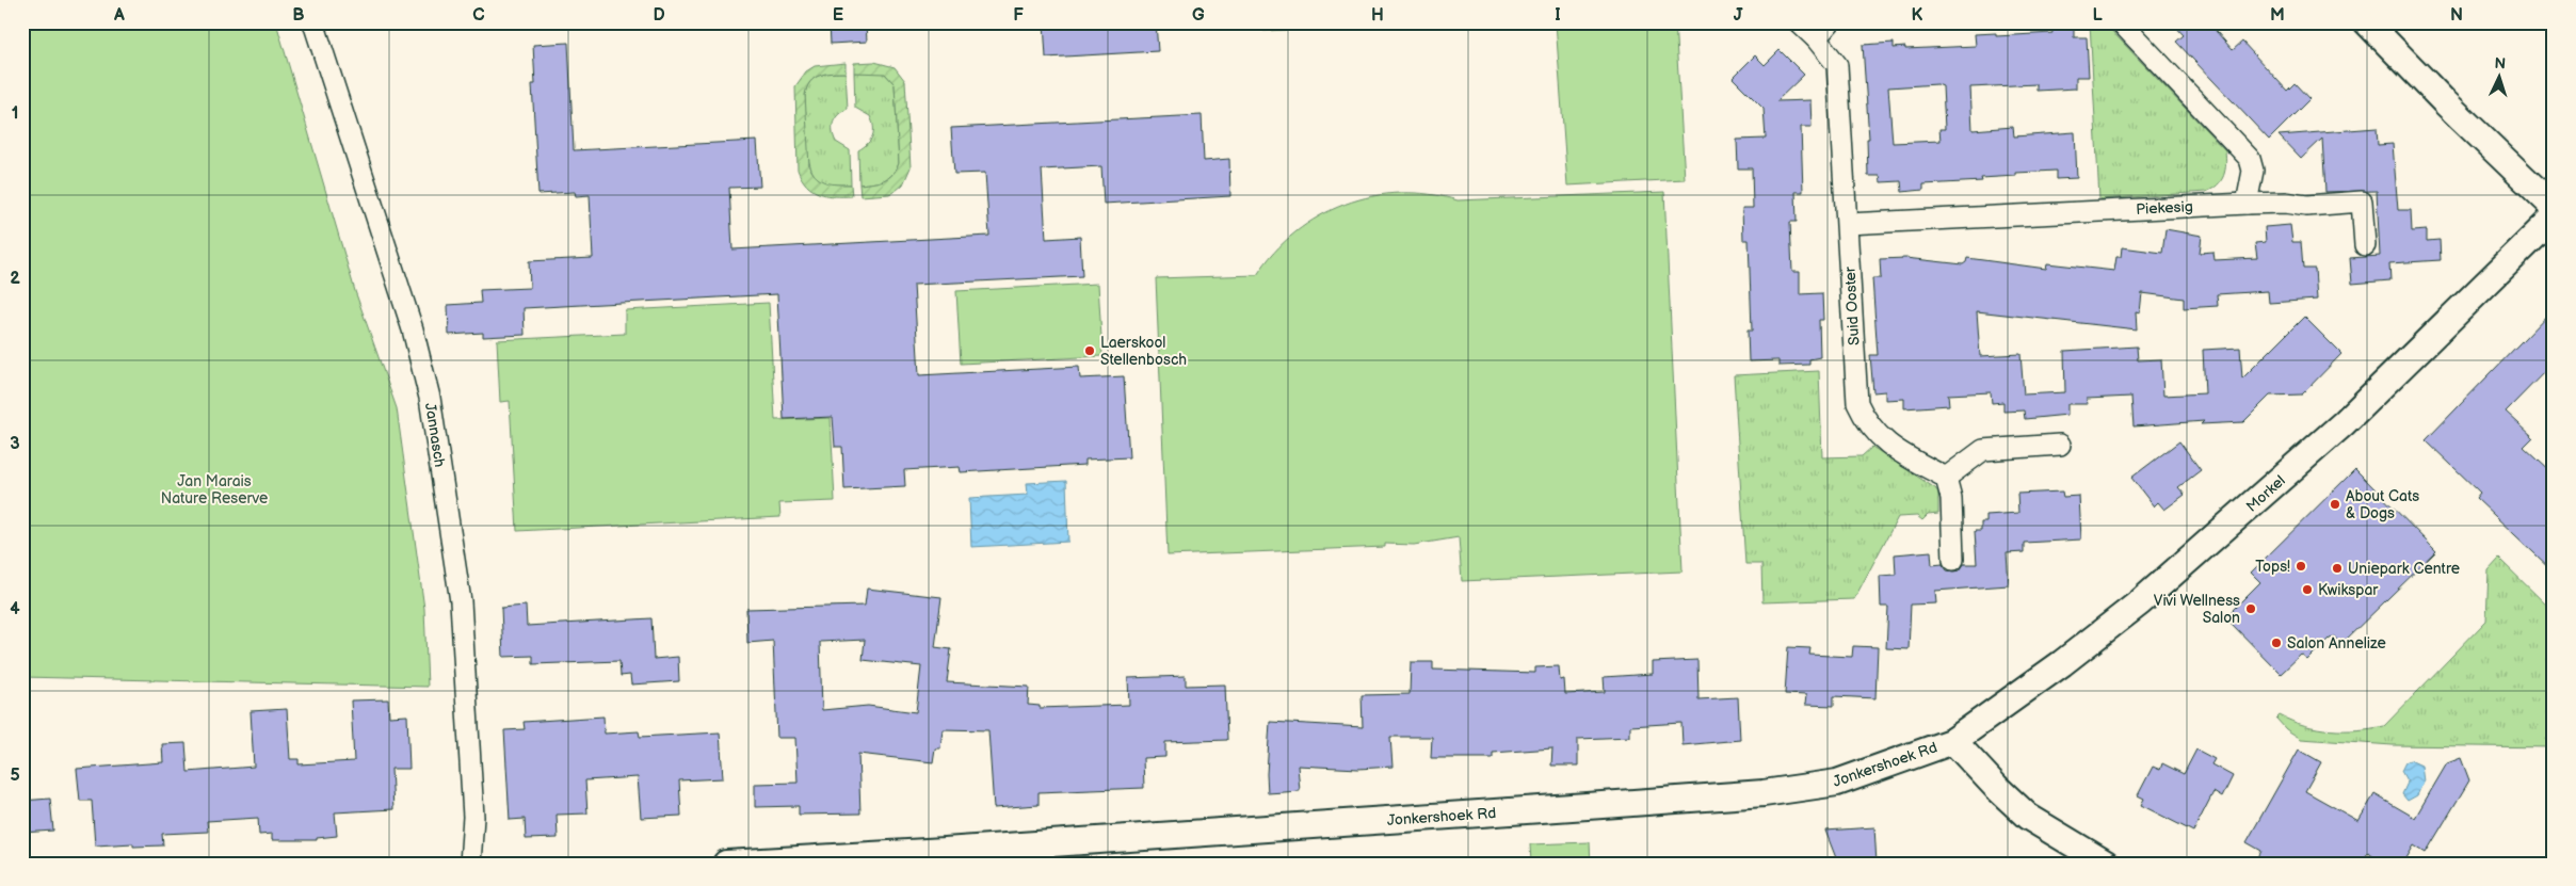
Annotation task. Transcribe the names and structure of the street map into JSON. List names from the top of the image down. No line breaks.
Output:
{"streets":{"street":["Piekesig","Suid Ooster","Jannasch","Morkel","Jonkershoek Rd"]},"crossings":[["Piekesig","Suid Ooster"],["Morkel","Jonkershoek Rd"]],"parks":["Jan Marais Nature Reserve"],"places":["Laerskool Stellenbosch","About Cats & Dogs","Tops!","Uniepark Centre","Kwikspar","Vivi Wellness Salon","Salon Annelize"],"north":"top","grid":{"columns":["A","B","C","D","E","F","G","H","I","J","K","L","M","N"],"rows":["1","2","3","4","5"]}}
